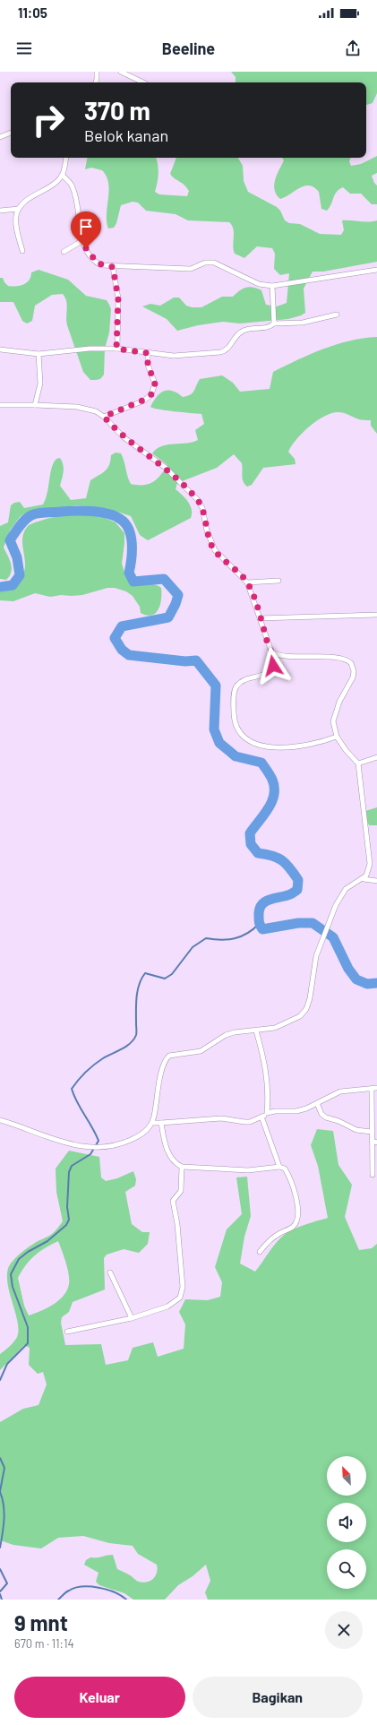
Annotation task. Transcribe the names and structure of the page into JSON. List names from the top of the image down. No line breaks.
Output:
{"north":"top left","page":{"status":"11:05","header":"Beeline","turn":["370 m","Belok kanan"],"heading":["9 mnt","670 m · 11:14"],"buttons":["Keluar","Bagikan"]}}
